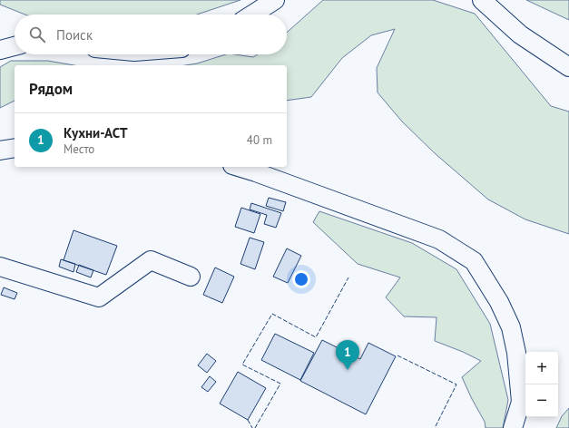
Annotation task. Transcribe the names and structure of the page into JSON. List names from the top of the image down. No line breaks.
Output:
{"page":{"search":"Поиск","heading":"Рядом","list":[{"mark":"1","name":"Кухни-АСТ","note":"Место","value":"40 m"}],"pins":"1","map_buttons":["+","−"]}}
